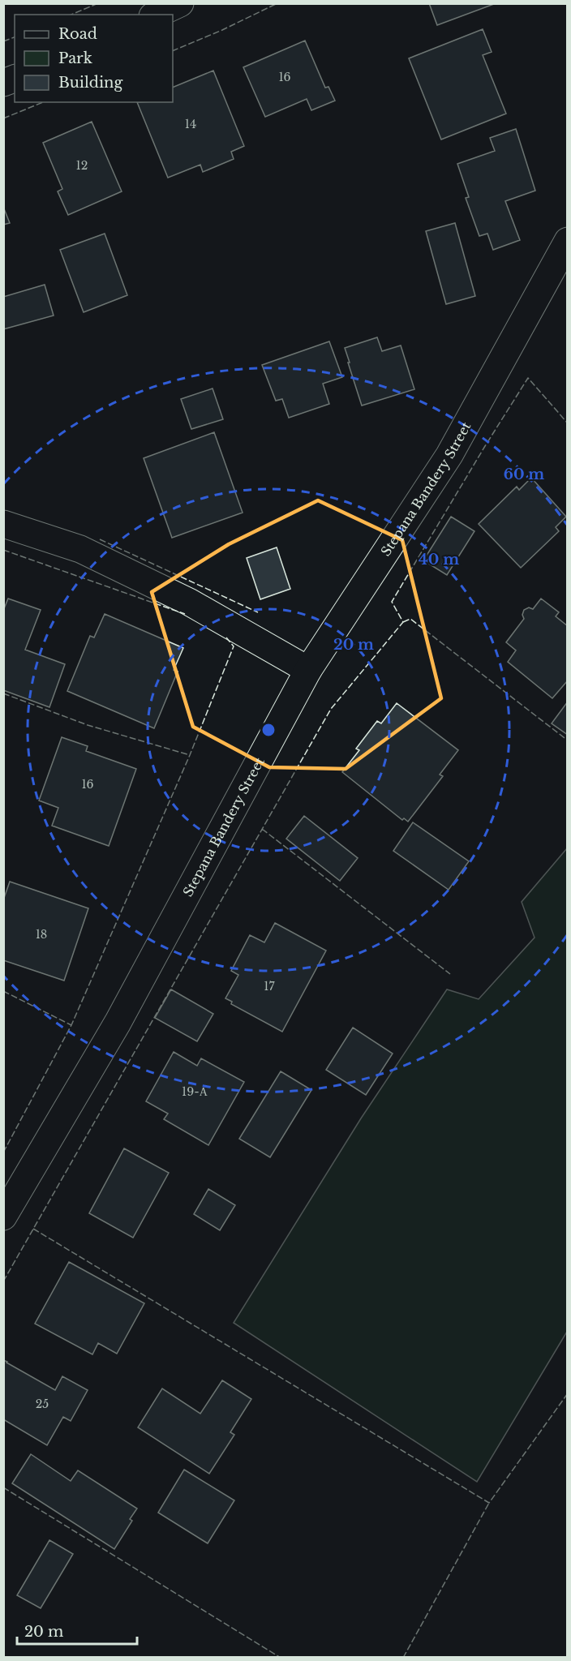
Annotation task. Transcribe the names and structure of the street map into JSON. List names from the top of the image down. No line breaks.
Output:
{"streets":{"street":["Stepana Bandery Street"]},"house_numbers":["16","14","12","16","18","17","19-А","25"],"legend":["Road","Park","Building"],"scale_bar":"20 m","rings":["60 m","40 m","20 m"]}
